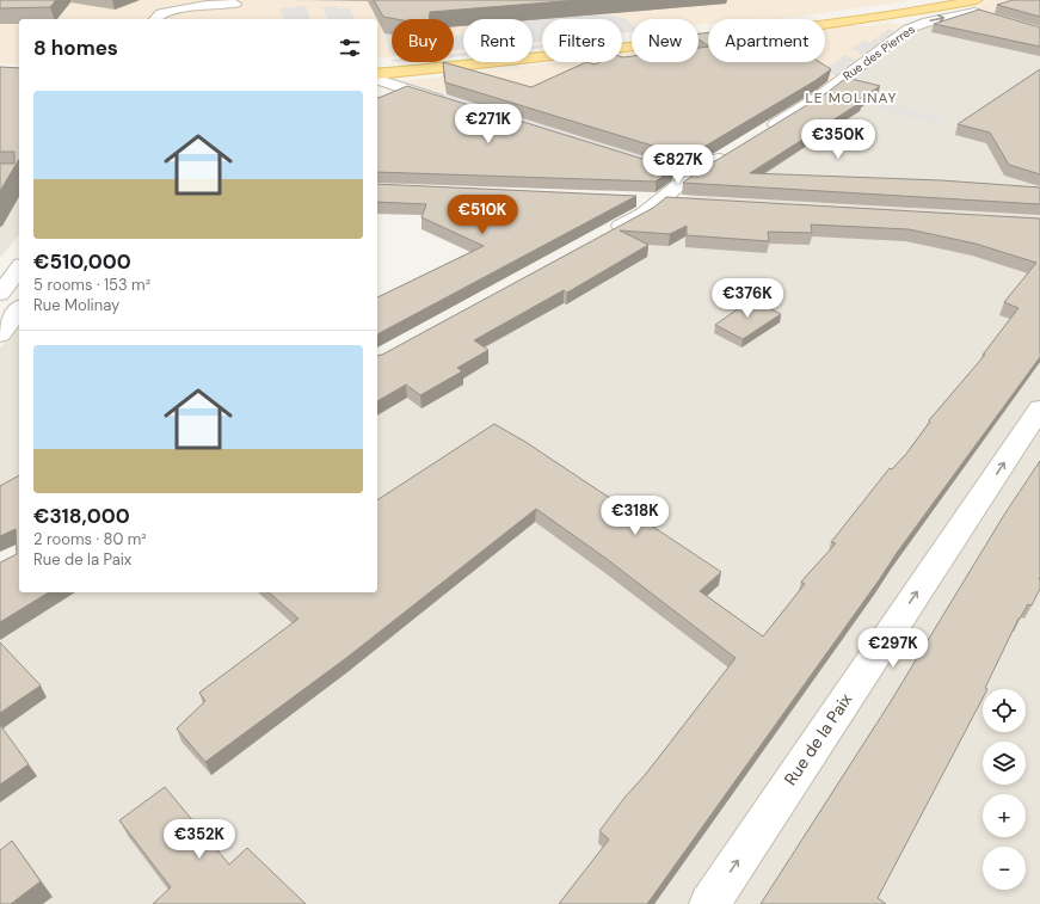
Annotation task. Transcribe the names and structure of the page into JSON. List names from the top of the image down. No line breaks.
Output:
{"streets":{"street":["Rue des Pierres","Rue de la Paix"]},"one_way":["Rue des Pierres","Rue de la Paix"],"districts":["LE MOLINAY"],"page":{"chip":["Buy","Rent","Filters","New","Apartment"],"heading":"8 homes","list":[{"name":"€510,000","note":"5 rooms · 153 m² · Rue Molinay"},{"name":"€318,000","note":"2 rooms · 80 m² · Rue de la Paix"}],"price":["€271K","€350K","€827K","€510K","€376K","€318K","€297K","€352K"],"map_buttons":["+","−"]}}
